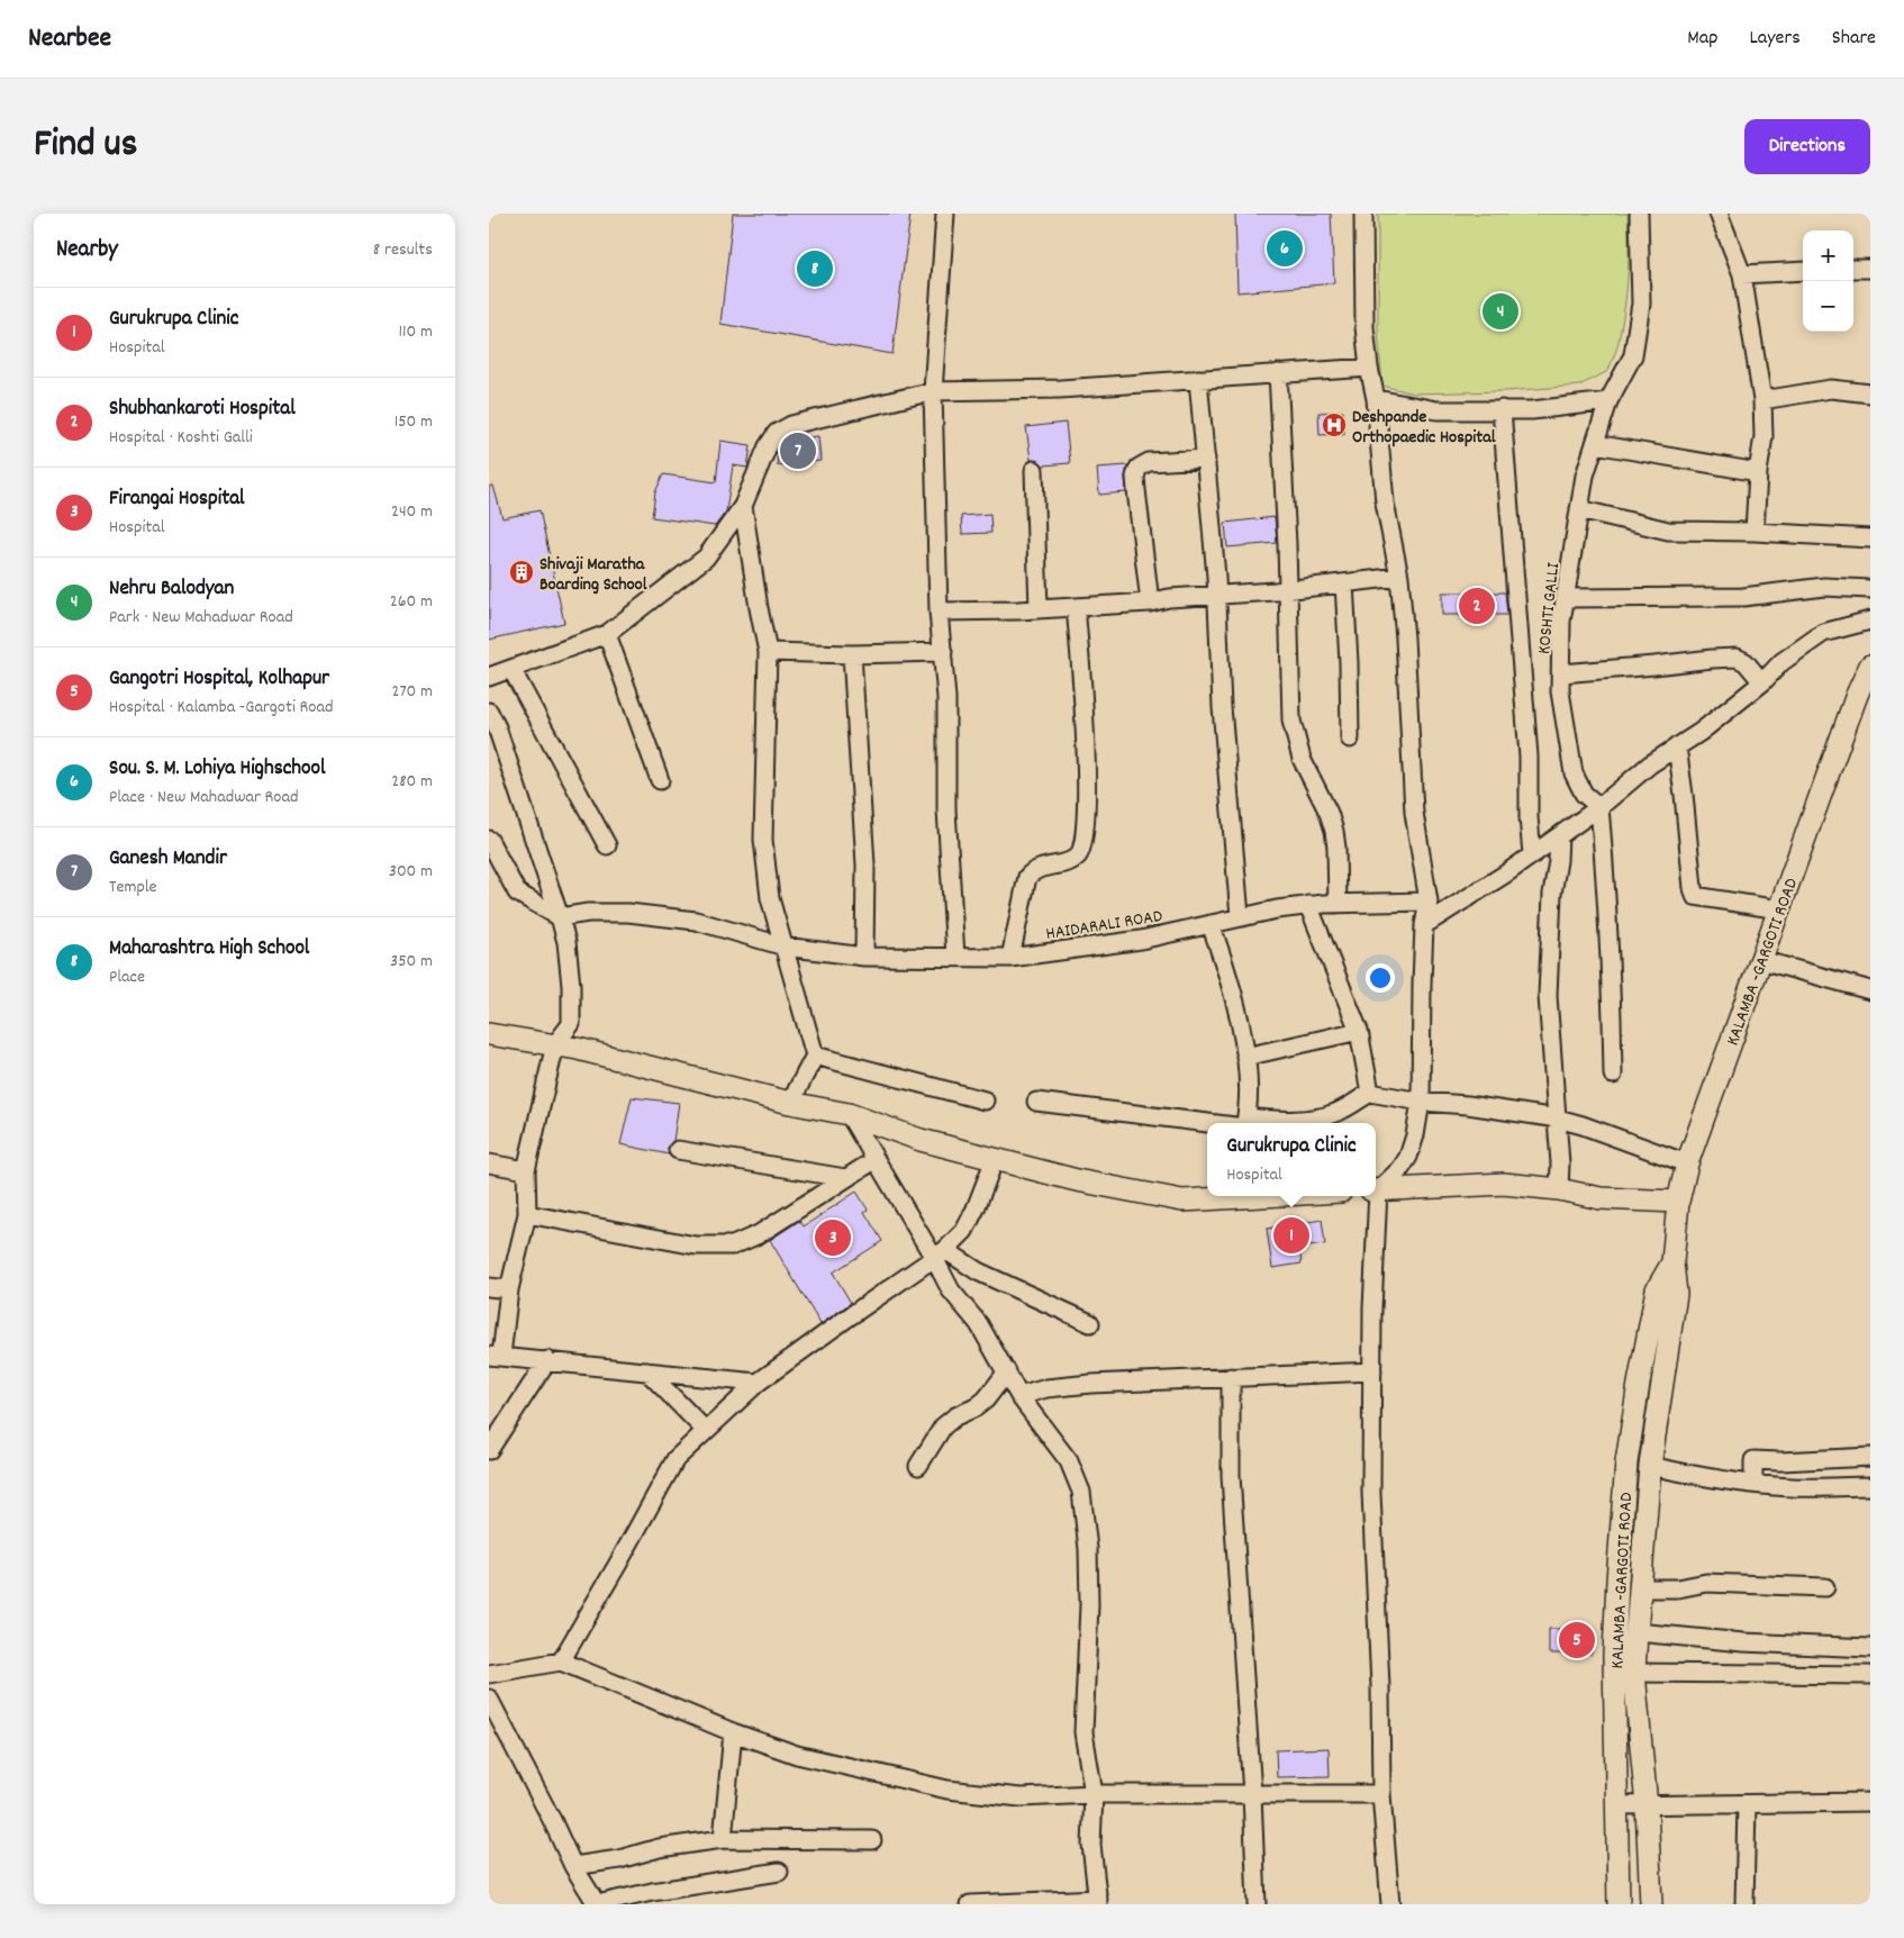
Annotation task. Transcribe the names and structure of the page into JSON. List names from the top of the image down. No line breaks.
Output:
{"streets":{"main road":["KALAMBA -GARGOTI ROAD"],"street":["KOSHTI GALLI","HAIDARALI ROAD"]},"places":{"hospital":["Deshpande Orthopaedic Hospital"],"building":["Shivaji Maratha Boarding School"]},"page":{"header":"Nearbee","nav":["Map","Layers","Share"],"title":"Find us","buttons":"Directions","heading":["Nearby","8 results"],"pins":["6","8","4","7","2","1","3","5"],"map_buttons":["+","−"],"list":[{"mark":"1","name":"Gurukrupa Clinic","note":"Hospital","value":"110 m"},{"mark":"2","name":"Shubhankaroti Hospital","note":"Hospital · Koshti Galli","value":"150 m"},{"mark":"3","name":"Firangai Hospital","note":"Hospital","value":"240 m"},{"mark":"4","name":"Nehru Balodyan","note":"Park · New Mahadwar Road","value":"260 m"},{"mark":"5","name":"Gangotri Hospital, Kolhapur","note":"Hospital · Kalamba -Gargoti Road","value":"270 m"},{"mark":"6","name":"Sou. S. M. Lohiya Highschool","note":"Place · New Mahadwar Road","value":"280 m"},{"mark":"7","name":"Ganesh Mandir","note":"Temple","value":"300 m"},{"mark":"8","name":"Maharashtra High School","note":"Place","value":"350 m"}],"popup":["Gurukrupa Clinic","Hospital"]}}
